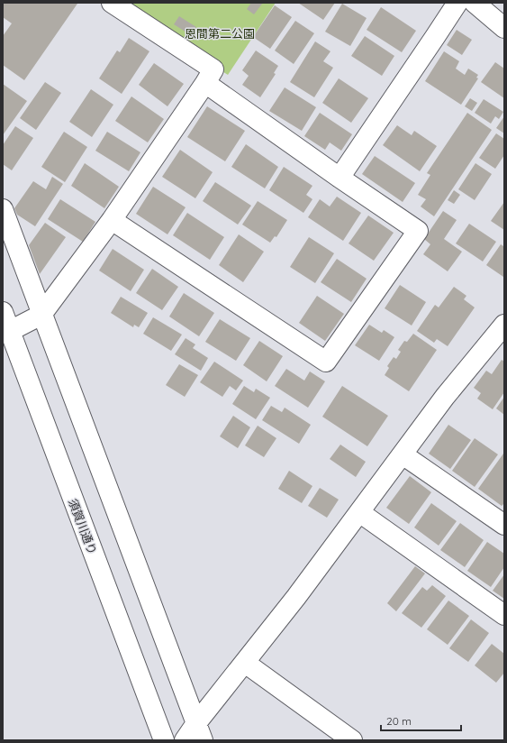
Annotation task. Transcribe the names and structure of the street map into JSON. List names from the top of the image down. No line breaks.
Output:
{"streets":{"street":["須賀川通り"]},"parks":["恩間第二公園"],"scale_bar":"20 m"}
